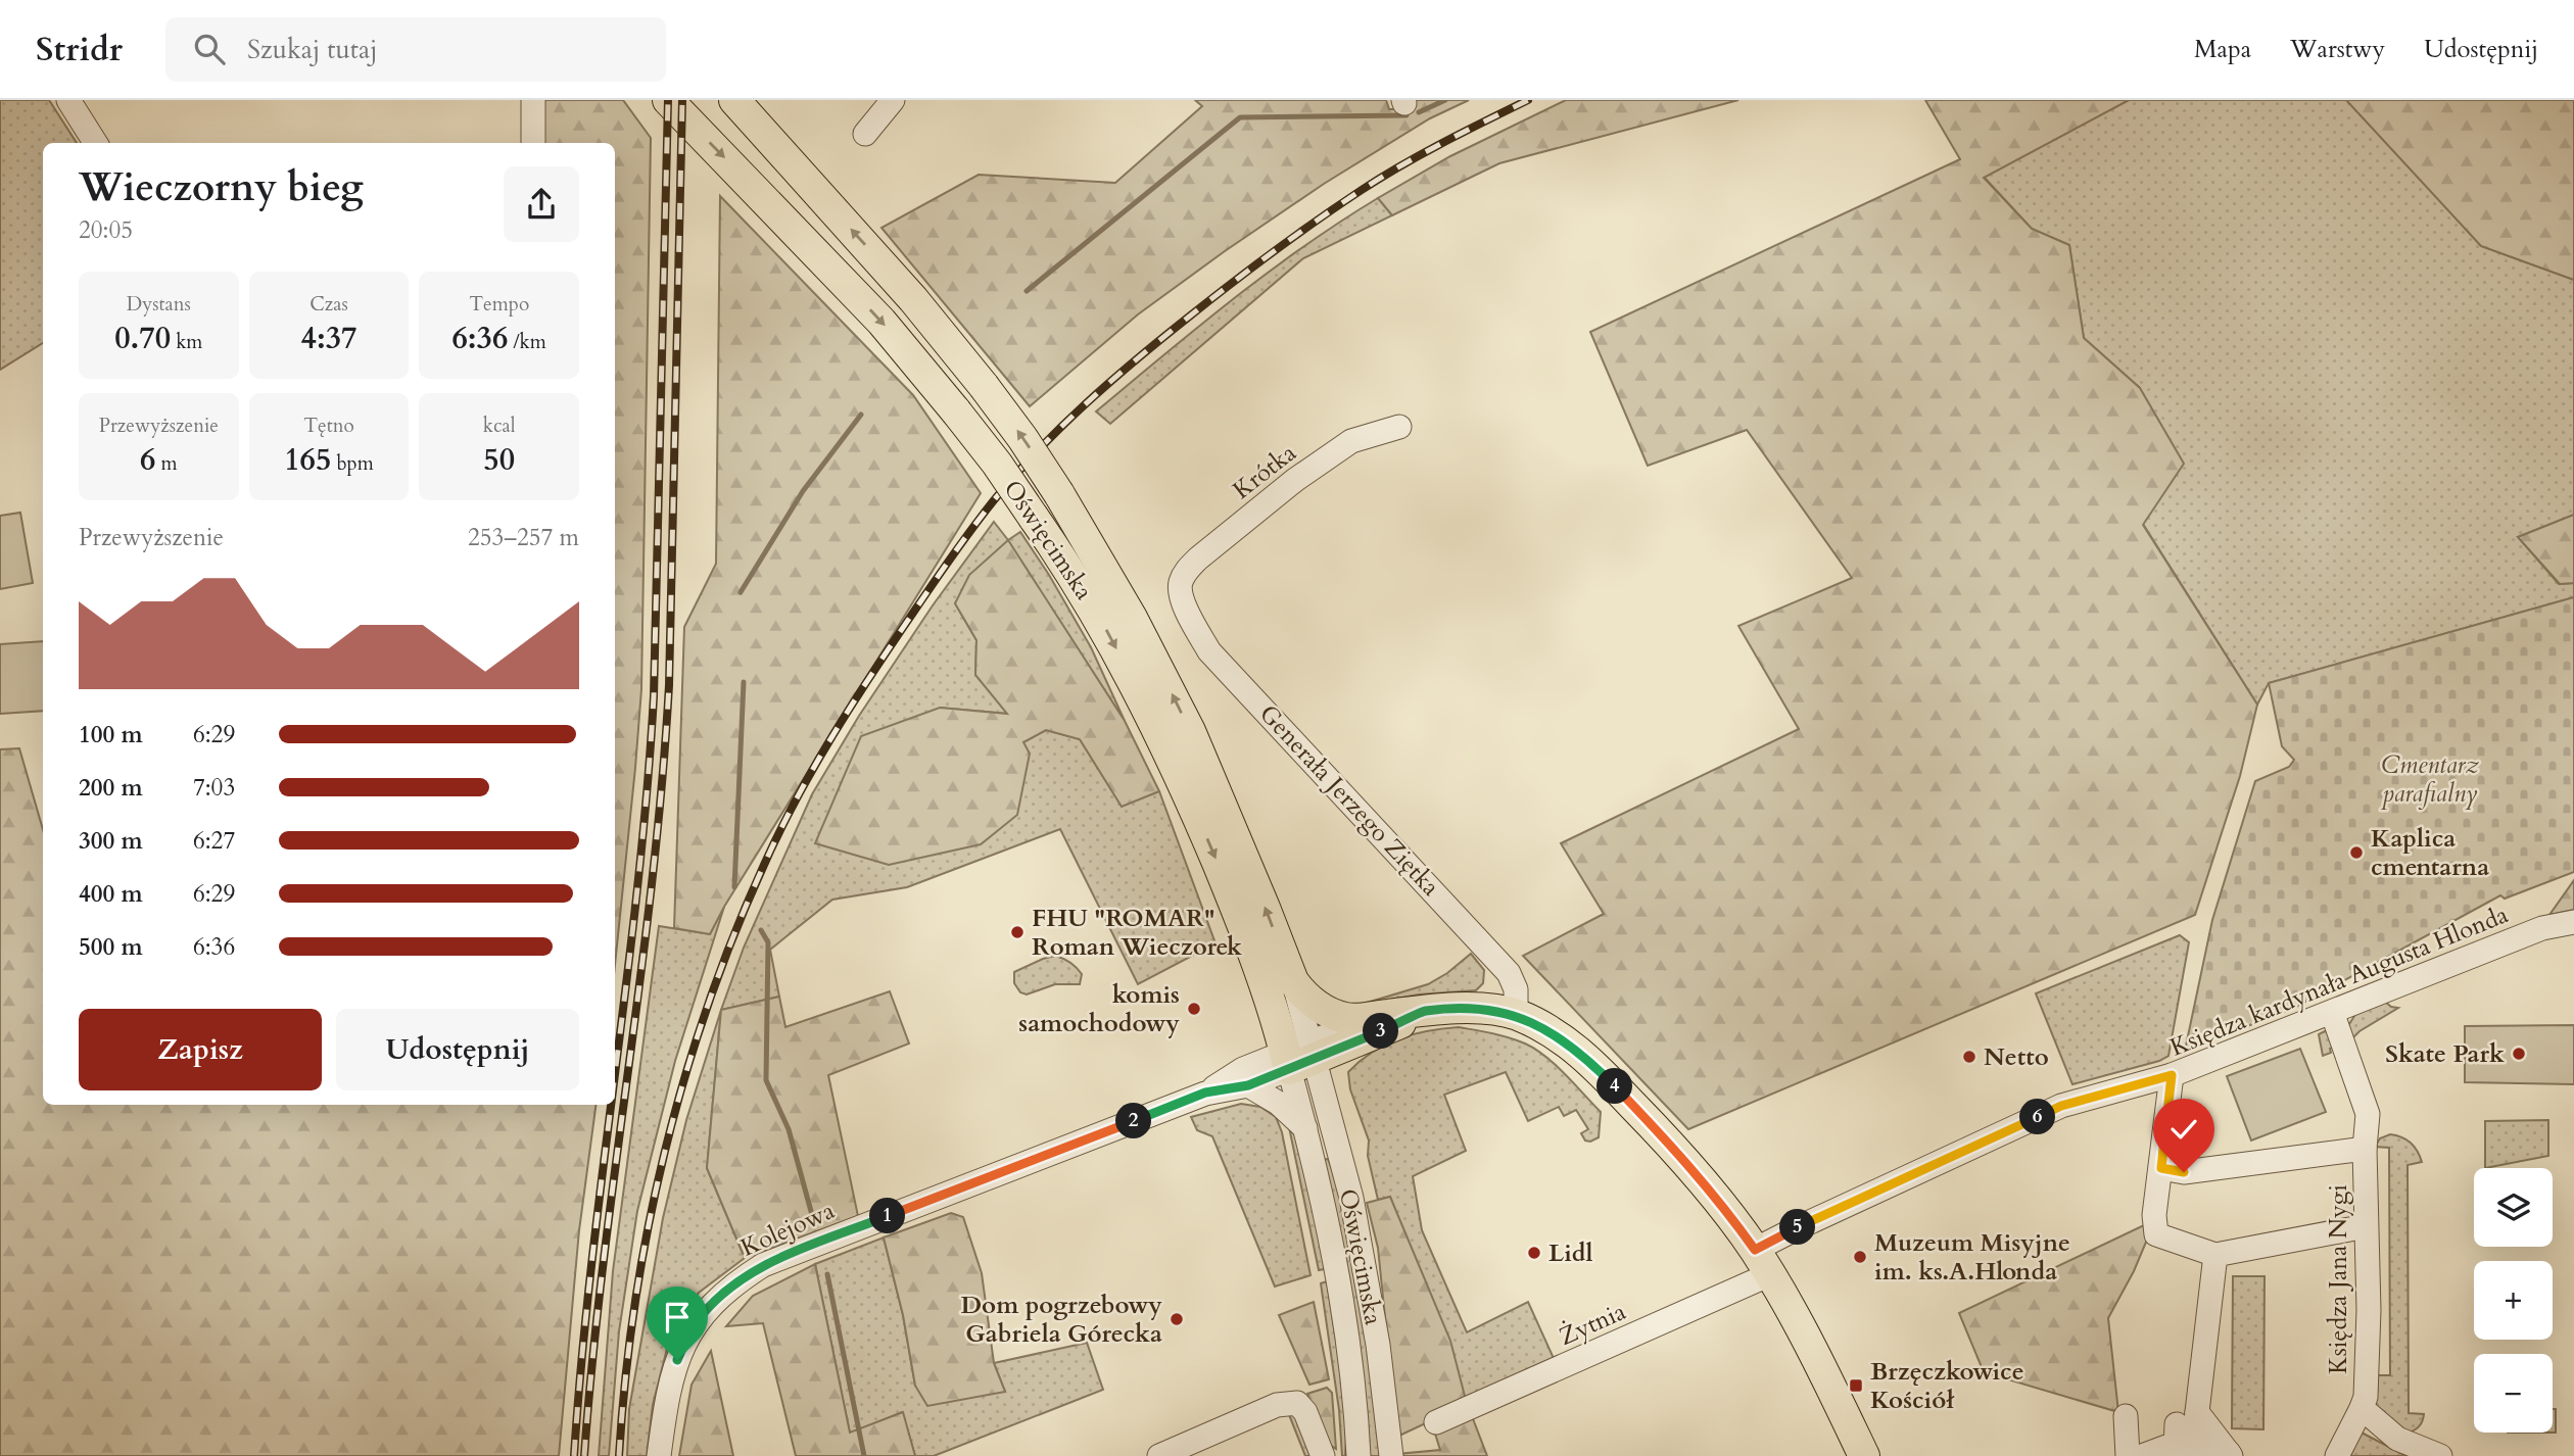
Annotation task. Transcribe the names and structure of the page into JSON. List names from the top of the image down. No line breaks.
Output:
{"streets":{"main road":["Oświęcimska"],"street":["Krótka","Generała Jerzego Ziętka","Księdza kardynała Augusta Hlonda","Kolejowa","Księdza Jana Nygi","Żytnia"]},"crossings":[["Krótka","Generała Jerzego Ziętka"],["Oświęcimska","Kolejowa"],["Księdza kardynała Augusta Hlonda","Księdza Jana Nygi"]],"parks":["Cmentarz parafialny"],"places":{"other":["Kaplica cmentarna","FHU \"ROMAR\" Roman Wieczorek","komis samochodowy","Skate Park","Netto","Lidl","Muzeum Misyjne im. ks.A.Hlonda","Dom pogrzebowy Gabriela Górecka"],"transit":["Brzęczkowice Kościół"]},"page":{"header":"Stridr","search":"Szukaj tutaj","nav":["Mapa","Warstwy","Udostępnij"],"heading":["Wieczorny bieg","20:05"],"stats":[["Dystans","0.70 km"],["Czas","4:37"],["Tempo","6:36 /km"],["Przewyższenie","6 m"],["Tętno","165 bpm"],["kcal","50"]],"chart":["Przewyższenie","253–257 m"],"list":[{"name":"100 m","note":"6:29"},{"name":"200 m","note":"7:03"},{"name":"300 m","note":"6:27"},{"name":"400 m","note":"6:29"},{"name":"500 m","note":"6:36"}],"buttons":["Zapisz","Udostępnij"],"pins":["3","4","6","2","1","5"],"map_buttons":["+","−"]}}
